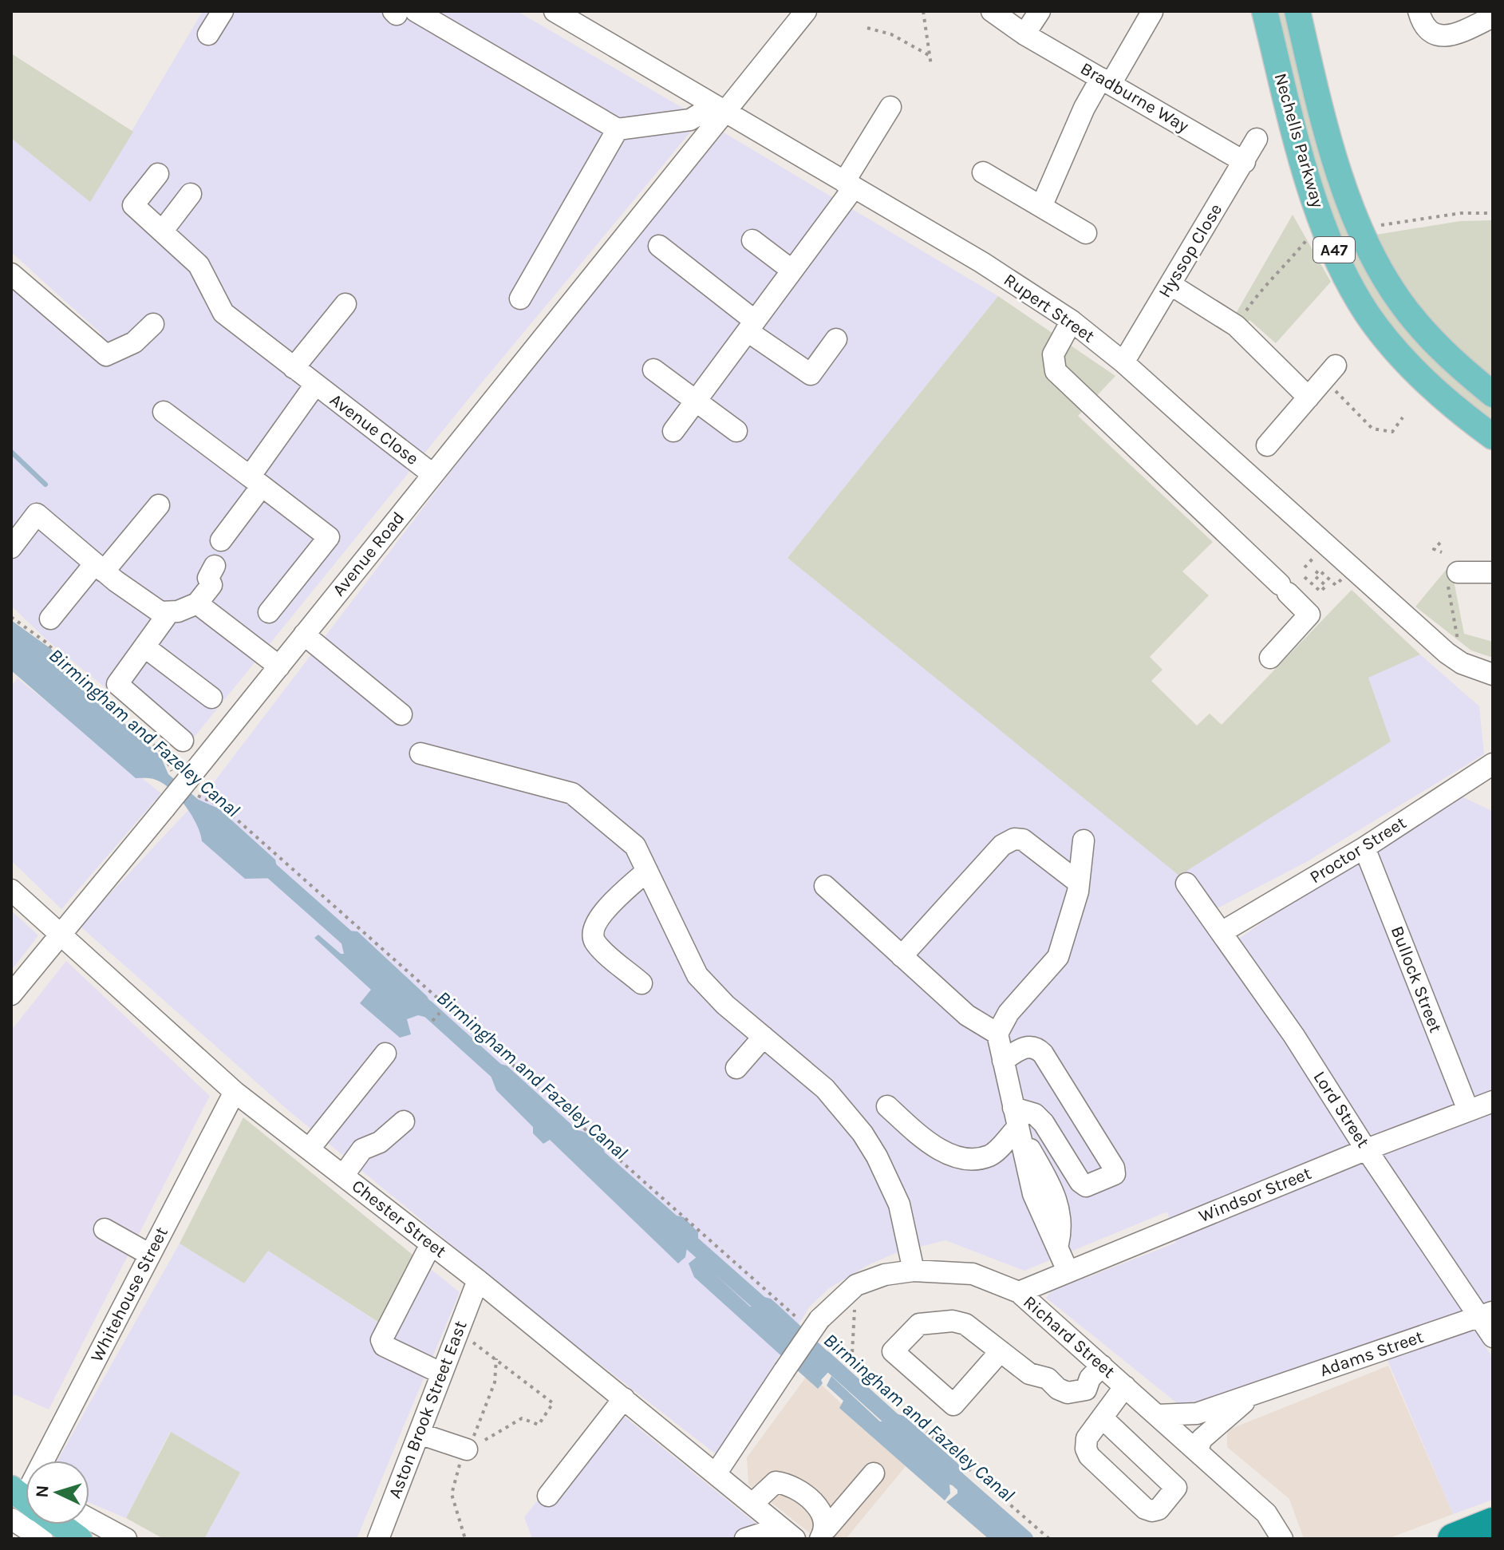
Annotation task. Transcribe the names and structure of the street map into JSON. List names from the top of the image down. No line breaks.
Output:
{"streets":{"main road":["Nechells Parkway","A47"],"street":["Bradburne Way","Hyssop Close","Rupert Street","Avenue Close","Avenue Road","Proctor Street","Bullock Street","Lord Street","Windsor Street","Chester Street","Whitehouse Street","Richard Street","Adams Street","Aston Brook Street East"]},"crossings":[["Bradburne Way","Hyssop Close"],["Hyssop Close","Rupert Street"],["Rupert Street","Avenue Road"],["Avenue Close","Avenue Road"],["Avenue Road","Chester Street"],["Proctor Street","Bullock Street"],["Proctor Street","Lord Street"],["Bullock Street","Windsor Street"],["Lord Street","Windsor Street"],["Lord Street","Adams Street"],["Windsor Street","Richard Street"],["Chester Street","Whitehouse Street"],["Chester Street","Richard Street"],["Chester Street","Aston Brook Street East"],["Richard Street","Adams Street"]],"water":["Birmingham and Fazeley Canal"],"north":"left"}
